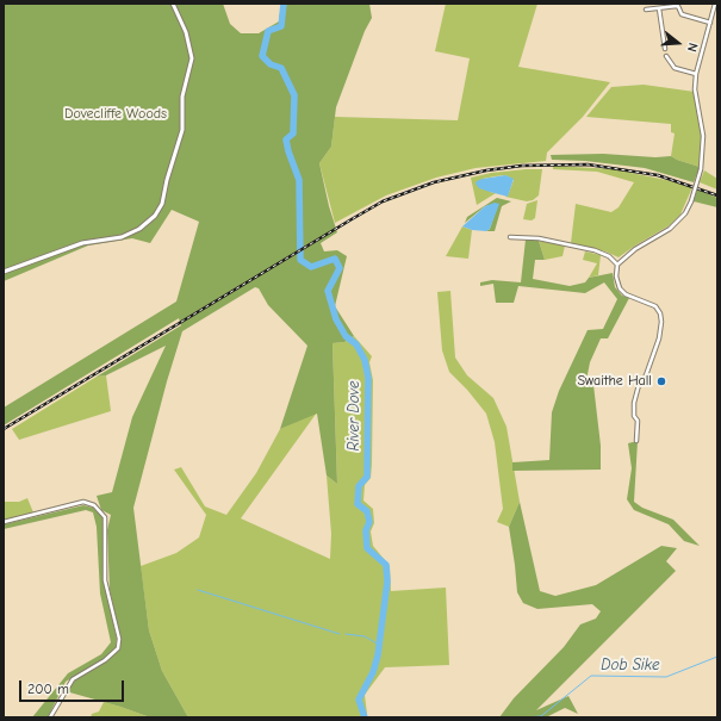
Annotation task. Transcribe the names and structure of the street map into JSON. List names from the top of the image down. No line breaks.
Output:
{"water":["River Dove","Dob Sike"],"parks":["Dovecliffe Woods"],"places":["Swaithe Hall"],"scale_bar":"200 m","north":"right"}
